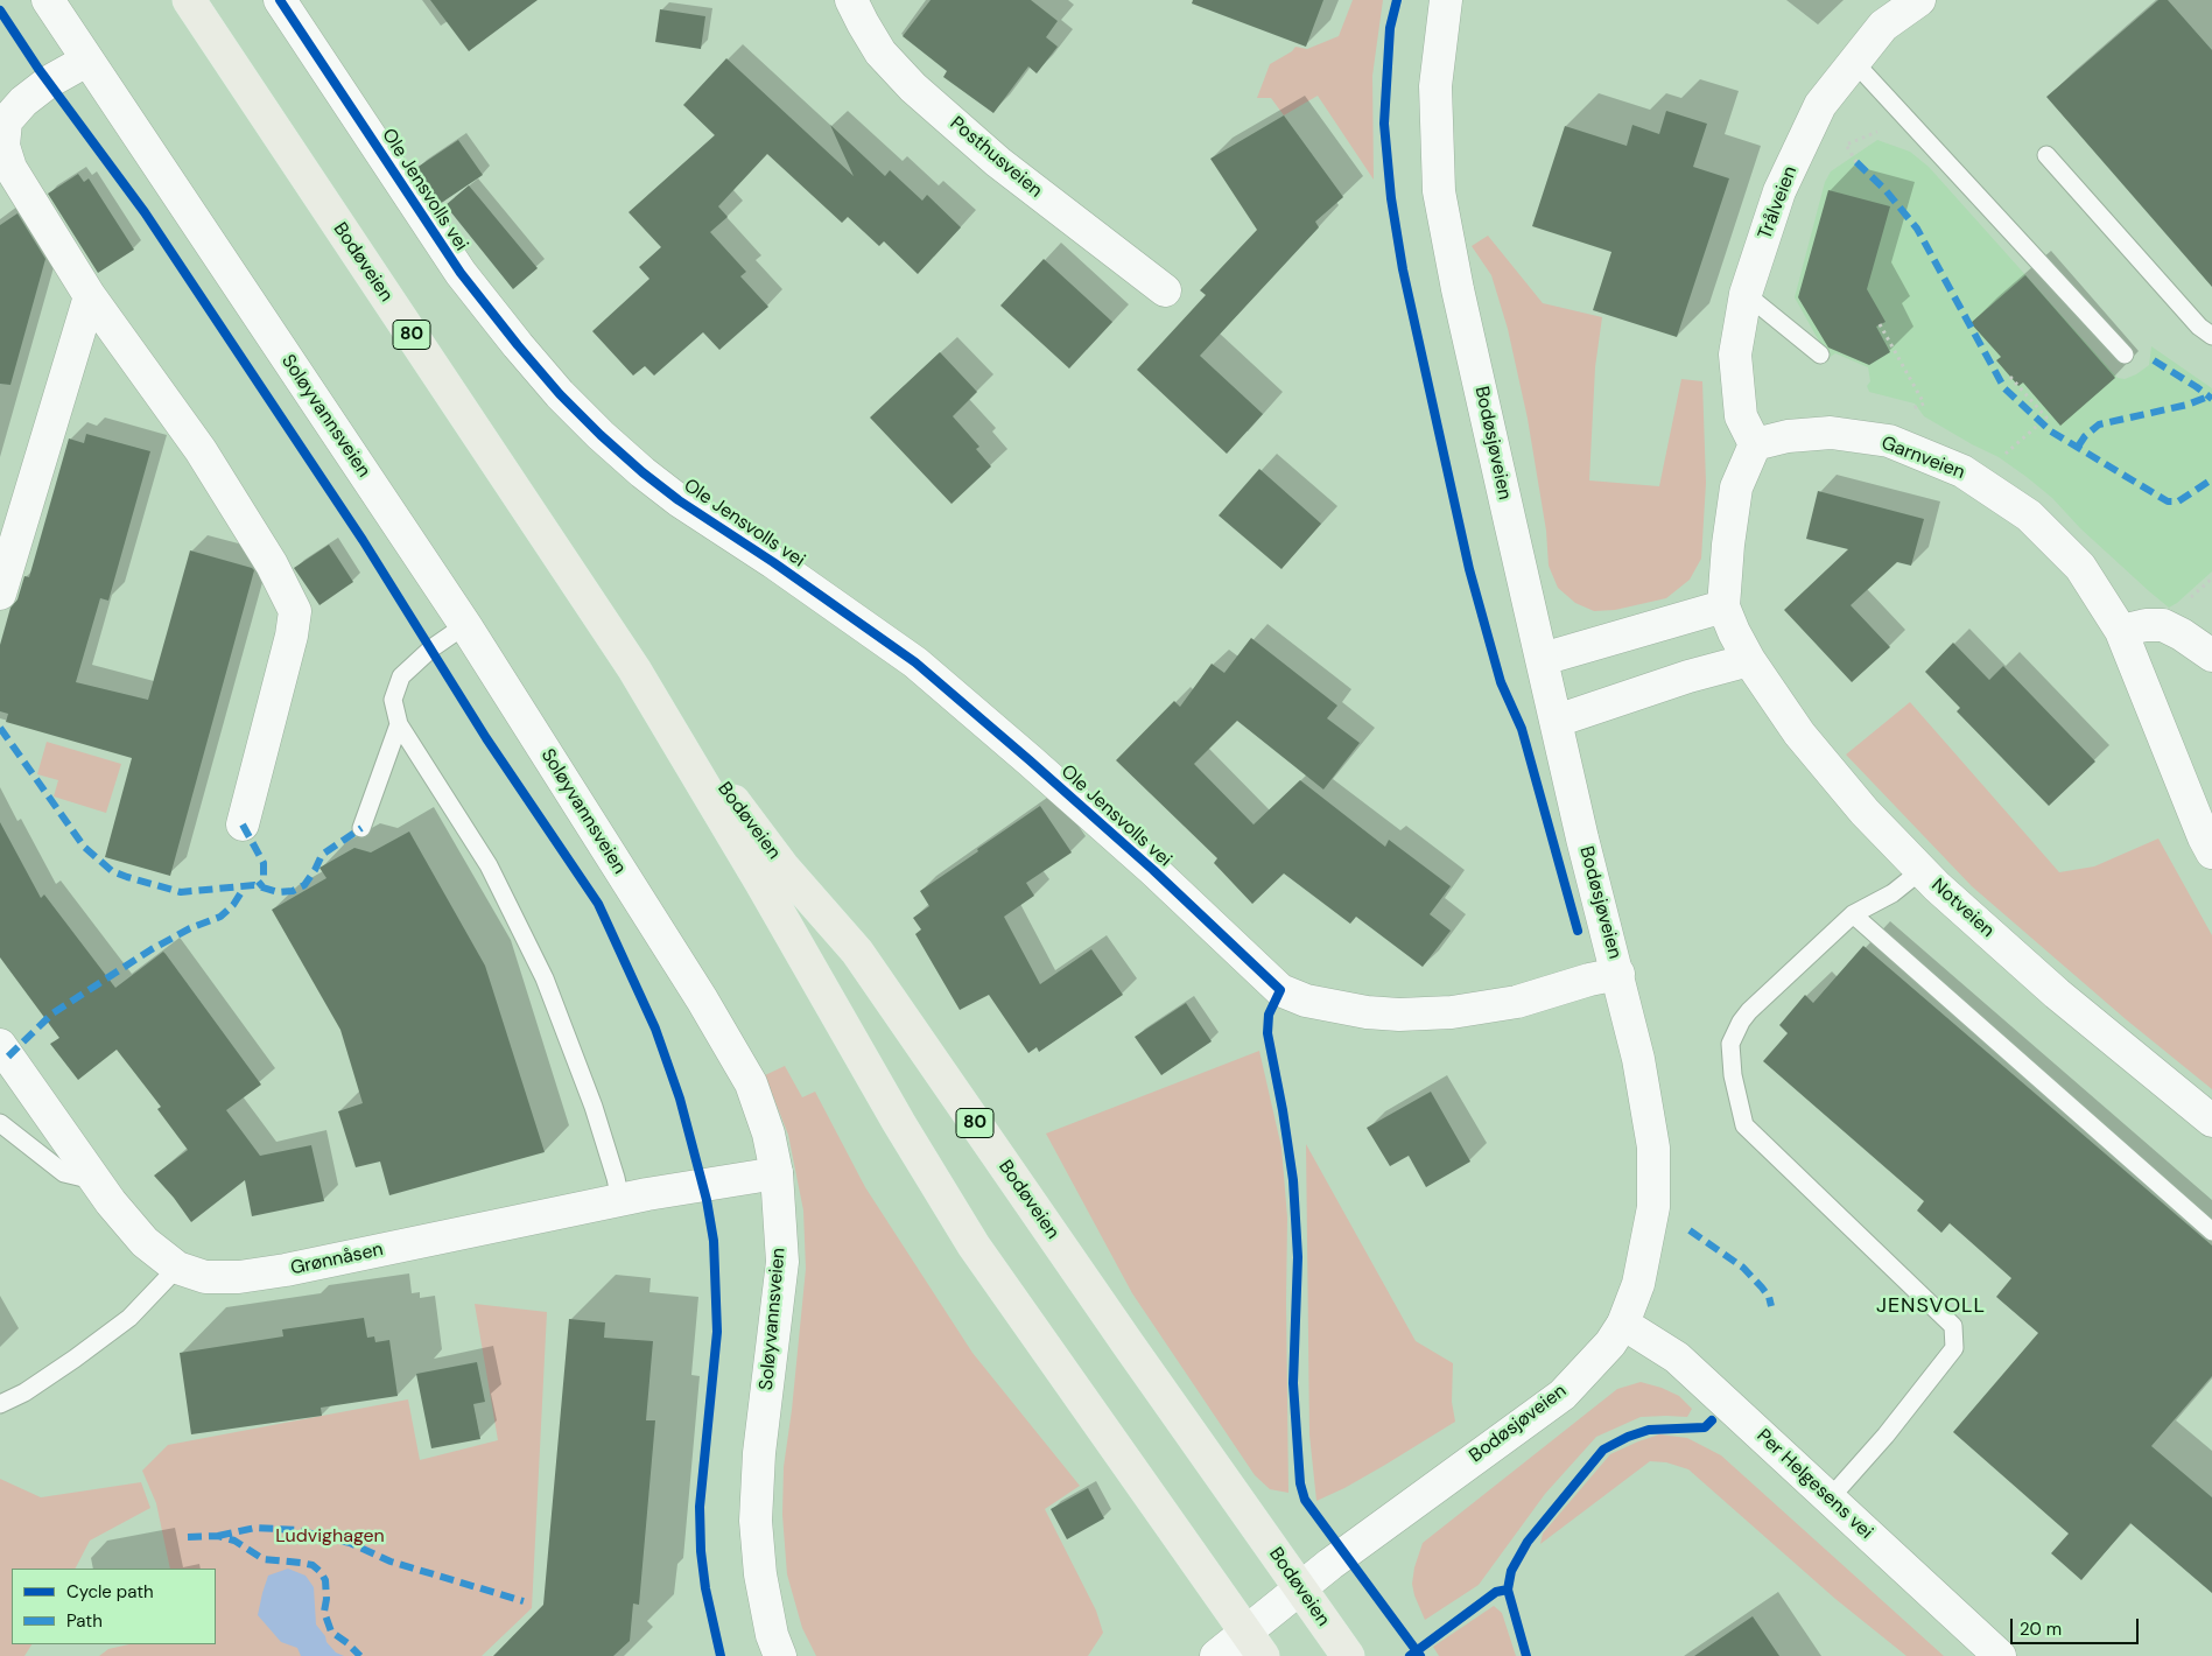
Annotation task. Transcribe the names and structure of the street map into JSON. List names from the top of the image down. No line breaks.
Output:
{"streets":{"main road":["Bodøveien","80"],"street":["Posthusveien","Ole Jensvolls vei","Trålveien","Soløyvannsveien","Bodøsjøveien","Garnveien","Notveien","Grønnåsen","Per Helgesens vei"]},"crossings":[["Ole Jensvolls vei","Bodøsjøveien"],["Trålveien","Garnveien"],["Bodøveien","Bodøsjøveien"],["Soløyvannsveien","Grønnåsen"],["Bodøsjøveien","Per Helgesens vei"]],"districts":["JENSVOLL"],"parks":["Ludvighagen"],"legend":["Cycle path","Path"],"scale_bar":"20 m"}
